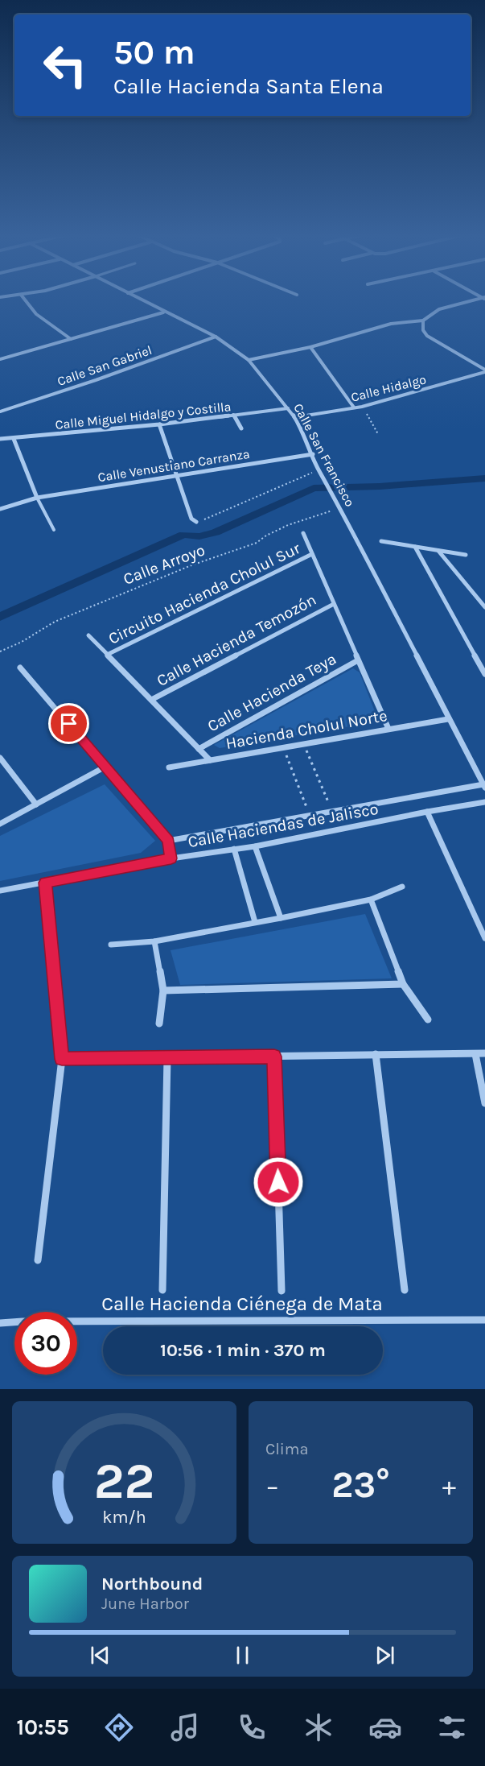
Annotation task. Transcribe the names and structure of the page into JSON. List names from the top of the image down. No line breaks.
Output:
{"streets":{"street":["Calle San Gabriel","Calle Hidalgo","Calle Miguel Hidalgo y Costilla","Calle San Francisco","Calle Venustiano Carranza","Circuito Hacienda Cholul Sur","Calle Hacienda Temozón","Calle Hacienda Teya","Hacienda Cholul Norte","Calle Haciendas de Jalisco","Calle Hacienda Ciénega de Mata"],"path":["Calle Arroyo"]},"crossings":[["Calle San Gabriel","Calle San Francisco"],["Calle Hidalgo","Calle San Francisco"],["Calle Miguel Hidalgo y Costilla","Calle San Francisco"],["Calle San Francisco","Calle Venustiano Carranza"],["Calle San Francisco","Calle Arroyo"],["Calle San Francisco","Hacienda Cholul Norte"],["Calle San Francisco","Calle Haciendas de Jalisco"]],"page":{"turn":["50 m","Calle Hacienda Santa Elena"],"limit":"30","trip":"10:56 · 1 min · 370 m","tile":"Clima","heat":["−","23°","+"],"song":["Northbound","June Harbor"],"tabs":"10:55","gauge":["22","km/h"]}}
